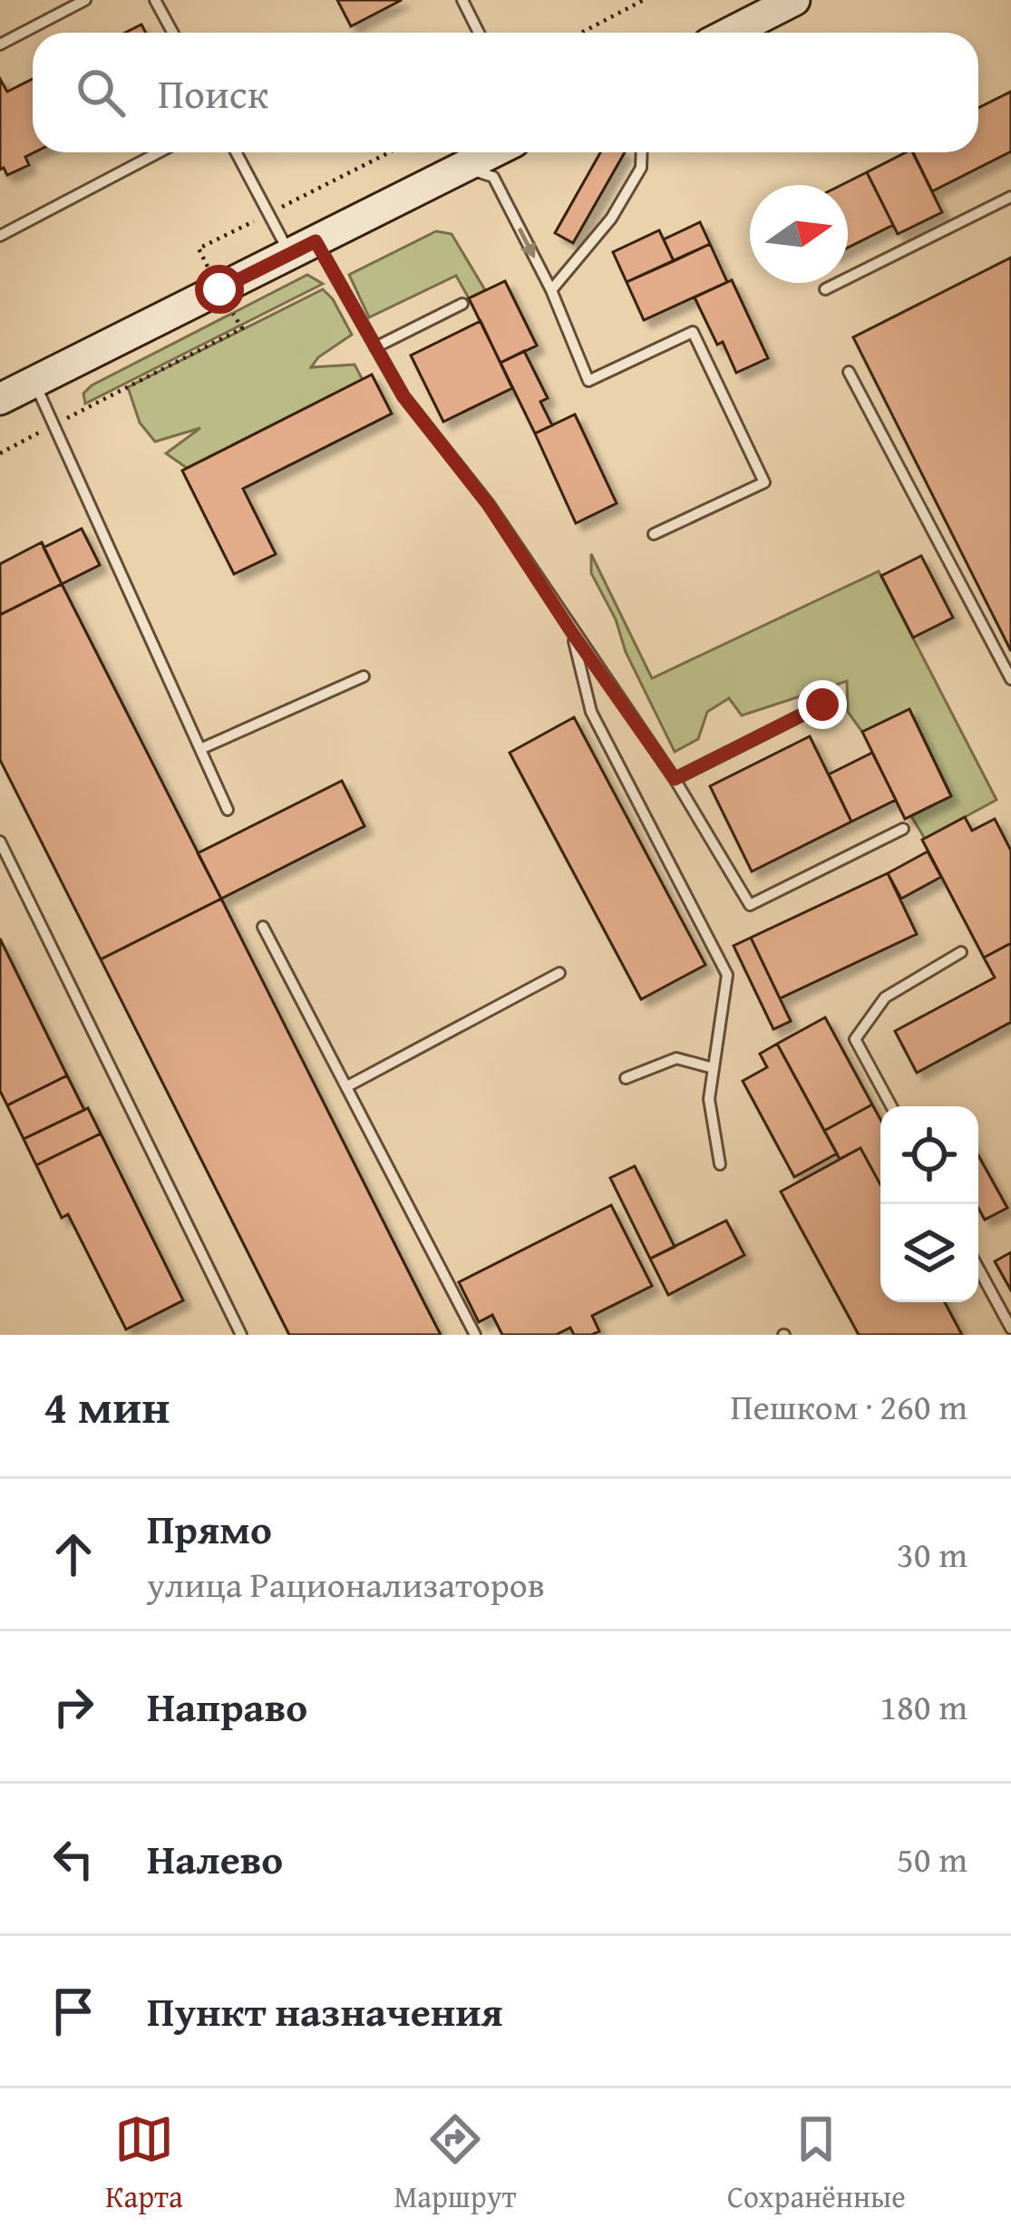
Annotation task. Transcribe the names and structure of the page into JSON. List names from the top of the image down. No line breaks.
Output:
{"north":"right","page":{"search":"Поиск","heading":["4 мин","Пешком · 260 m"],"list":[["Прямо","улица Рационализаторов","30 m"],["Направо","180 m"],["Налево","50 m"],"Пункт назначения"],"nav":["Карта","Маршрут","Сохранённые"]}}
